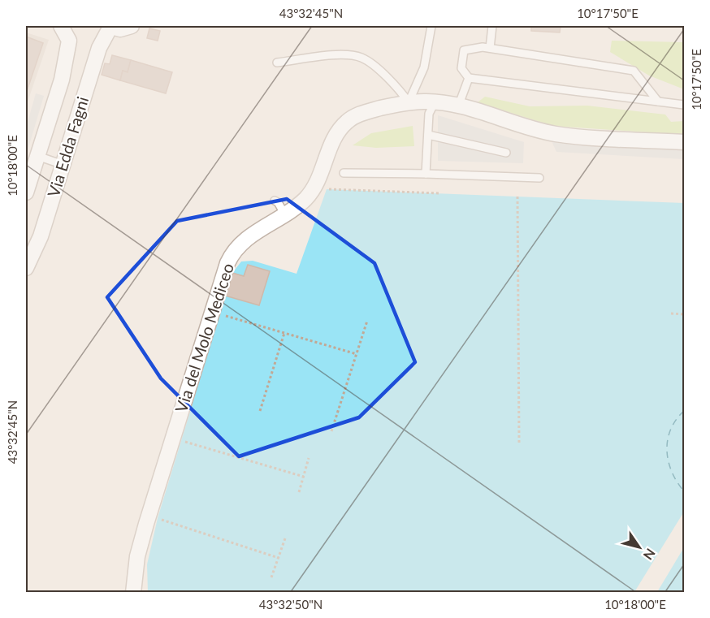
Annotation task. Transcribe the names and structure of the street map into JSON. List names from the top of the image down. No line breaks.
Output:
{"streets":{"street":["Via Edda Fagni","Via del Molo Mediceo"]},"north":"bottom right","coordinates":["43°32'45\"N","10°17'50\"E","10°18'00\"E","43°32'50\"N"]}
